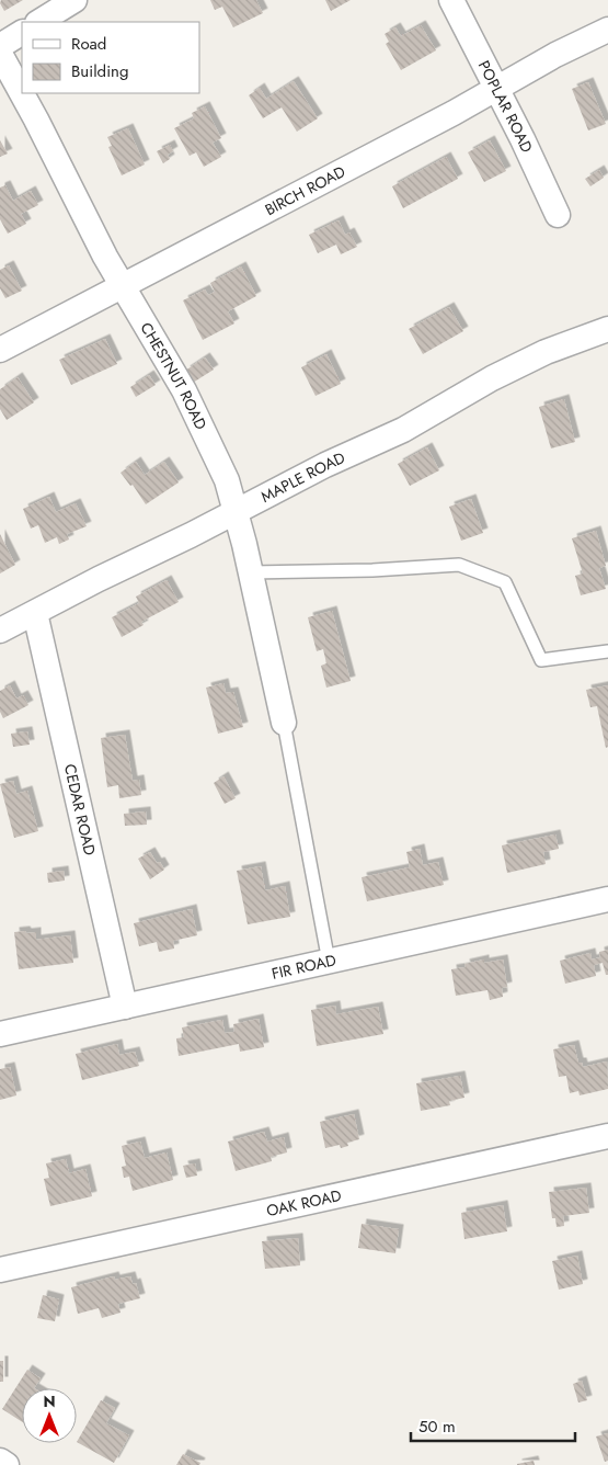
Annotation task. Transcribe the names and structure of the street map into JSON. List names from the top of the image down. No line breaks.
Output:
{"streets":{"street":["POPLAR ROAD","BIRCH ROAD","CHESTNUT ROAD","MAPLE ROAD","CEDAR ROAD","FIR ROAD","OAK ROAD"]},"crossings":[["POPLAR ROAD","BIRCH ROAD"],["BIRCH ROAD","CHESTNUT ROAD"],["CHESTNUT ROAD","MAPLE ROAD"],["MAPLE ROAD","CEDAR ROAD"],["CEDAR ROAD","FIR ROAD"]],"legend":["Road","Building"],"scale_bar":"50 m","north":"top"}
